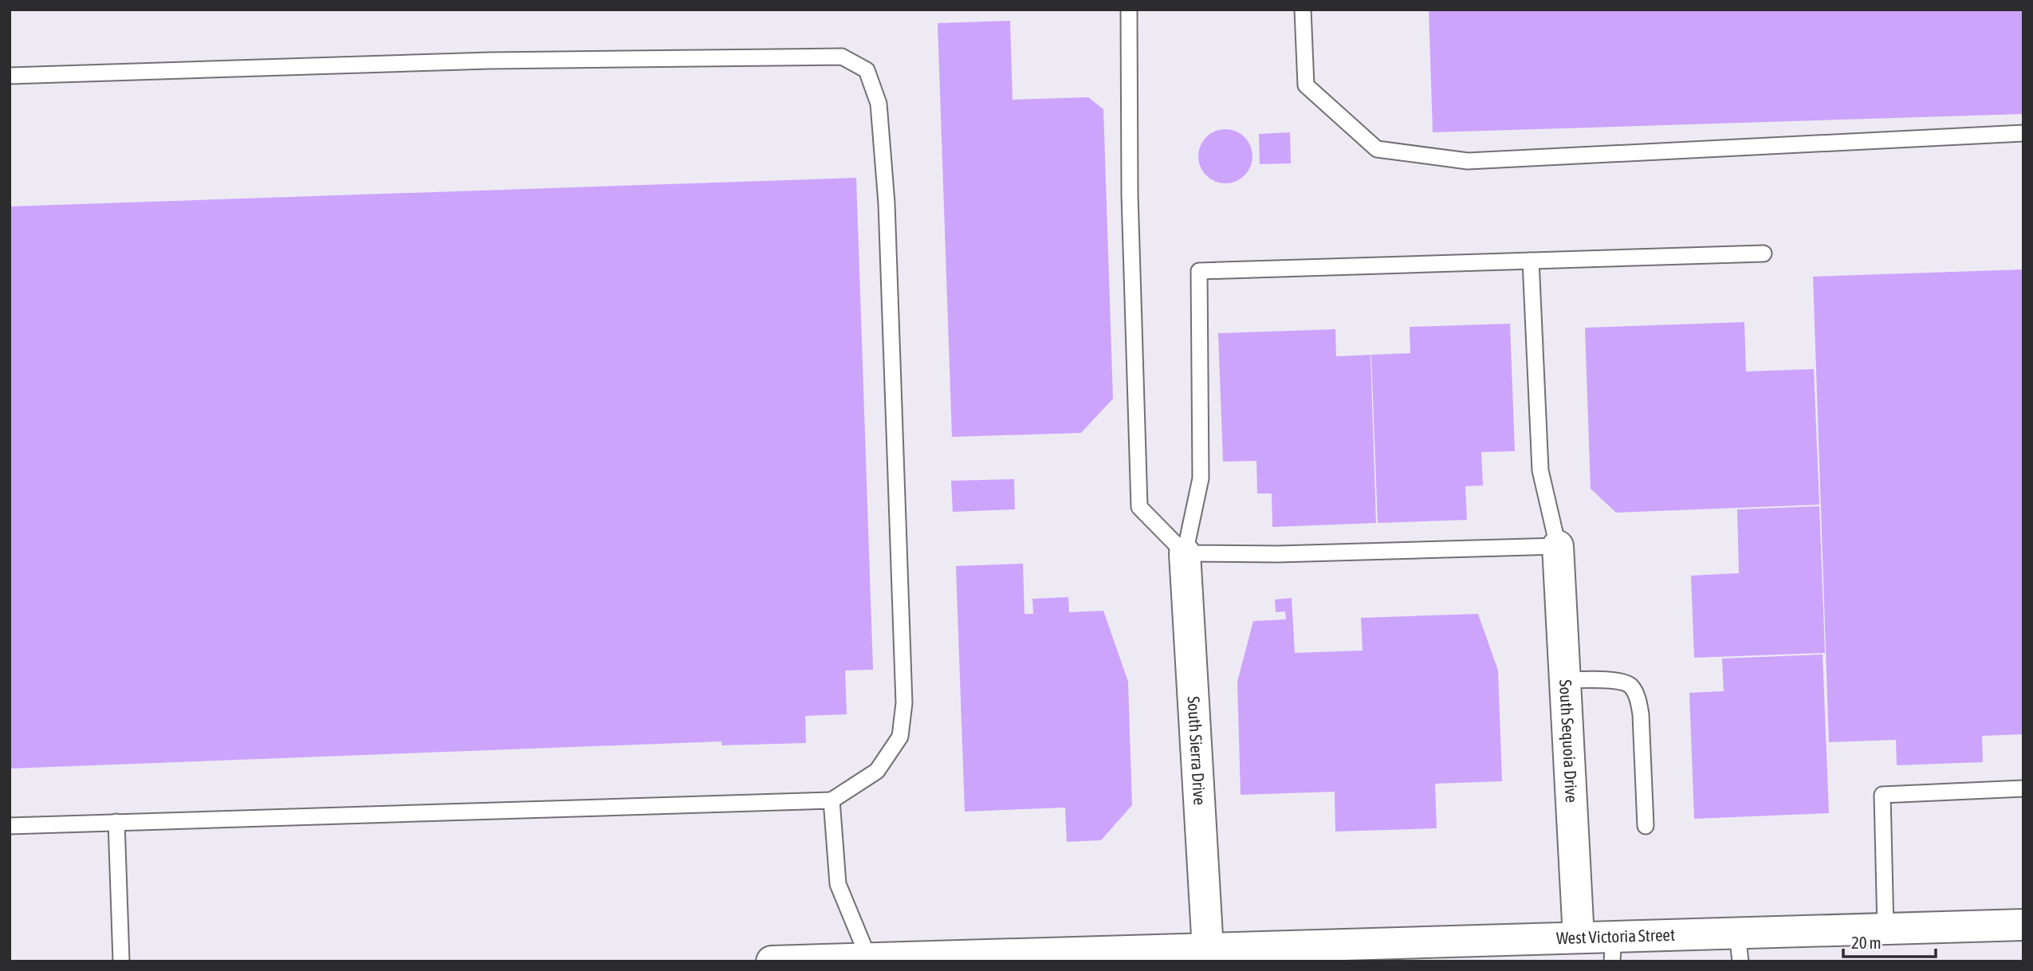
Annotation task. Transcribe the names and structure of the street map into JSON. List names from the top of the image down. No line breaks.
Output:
{"streets":{"main road":["South Sequoia Drive","South Sierra Drive","West Victoria Street"]},"crossings":[["South Sequoia Drive","West Victoria Street"],["South Sierra Drive","West Victoria Street"]],"scale_bar":"20 m"}
